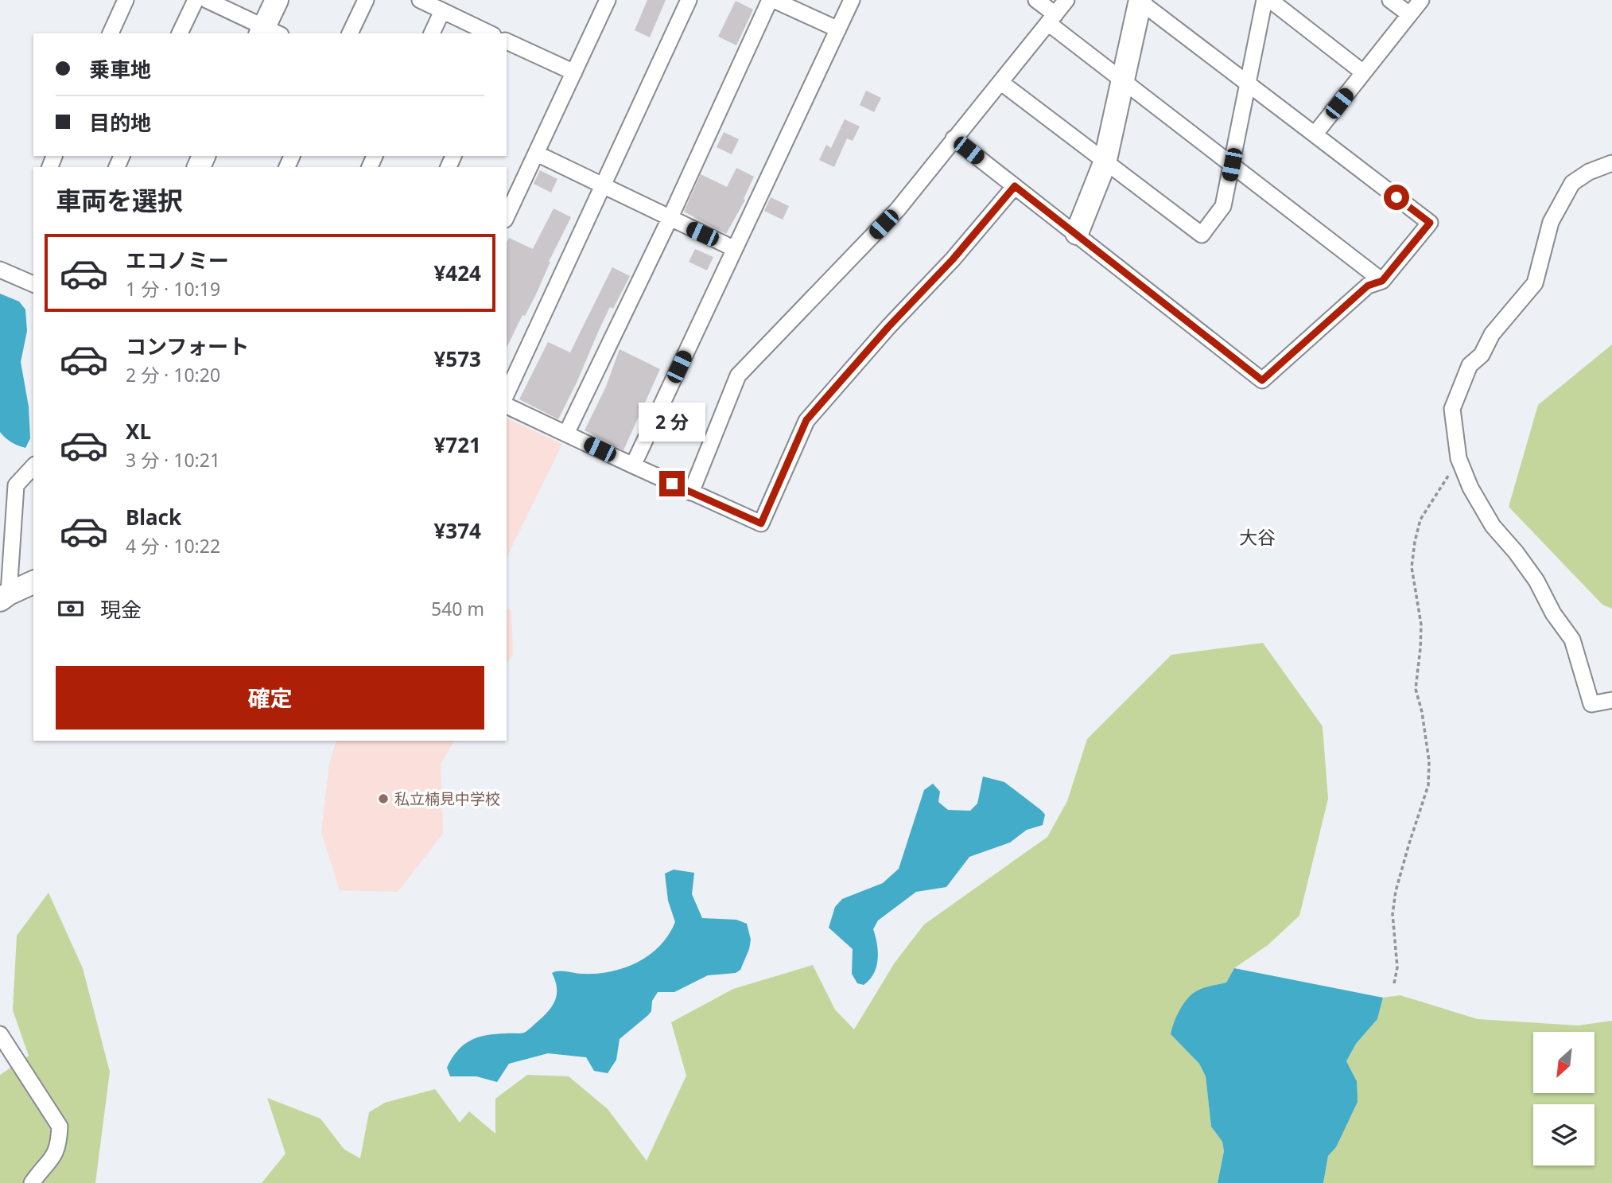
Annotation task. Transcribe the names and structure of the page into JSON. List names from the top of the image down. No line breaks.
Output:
{"districts":["大谷"],"places":["私立楠見中学校"],"north":"bottom left","page":{"banner":["乗車地","目的地"],"heading":"車両を選択","list":[{"name":"エコノミー","note":"1 分 · 10:19","value":"¥424"},{"name":"コンフォート","note":"2 分 · 10:20","value":"¥573"},{"name":"XL","note":"3 分 · 10:21","value":"¥721"},{"name":"Black","note":"4 分 · 10:22","value":"¥374"}],"bubble":"2 分","pay":["現金","540 m"],"buttons":"確定"}}
